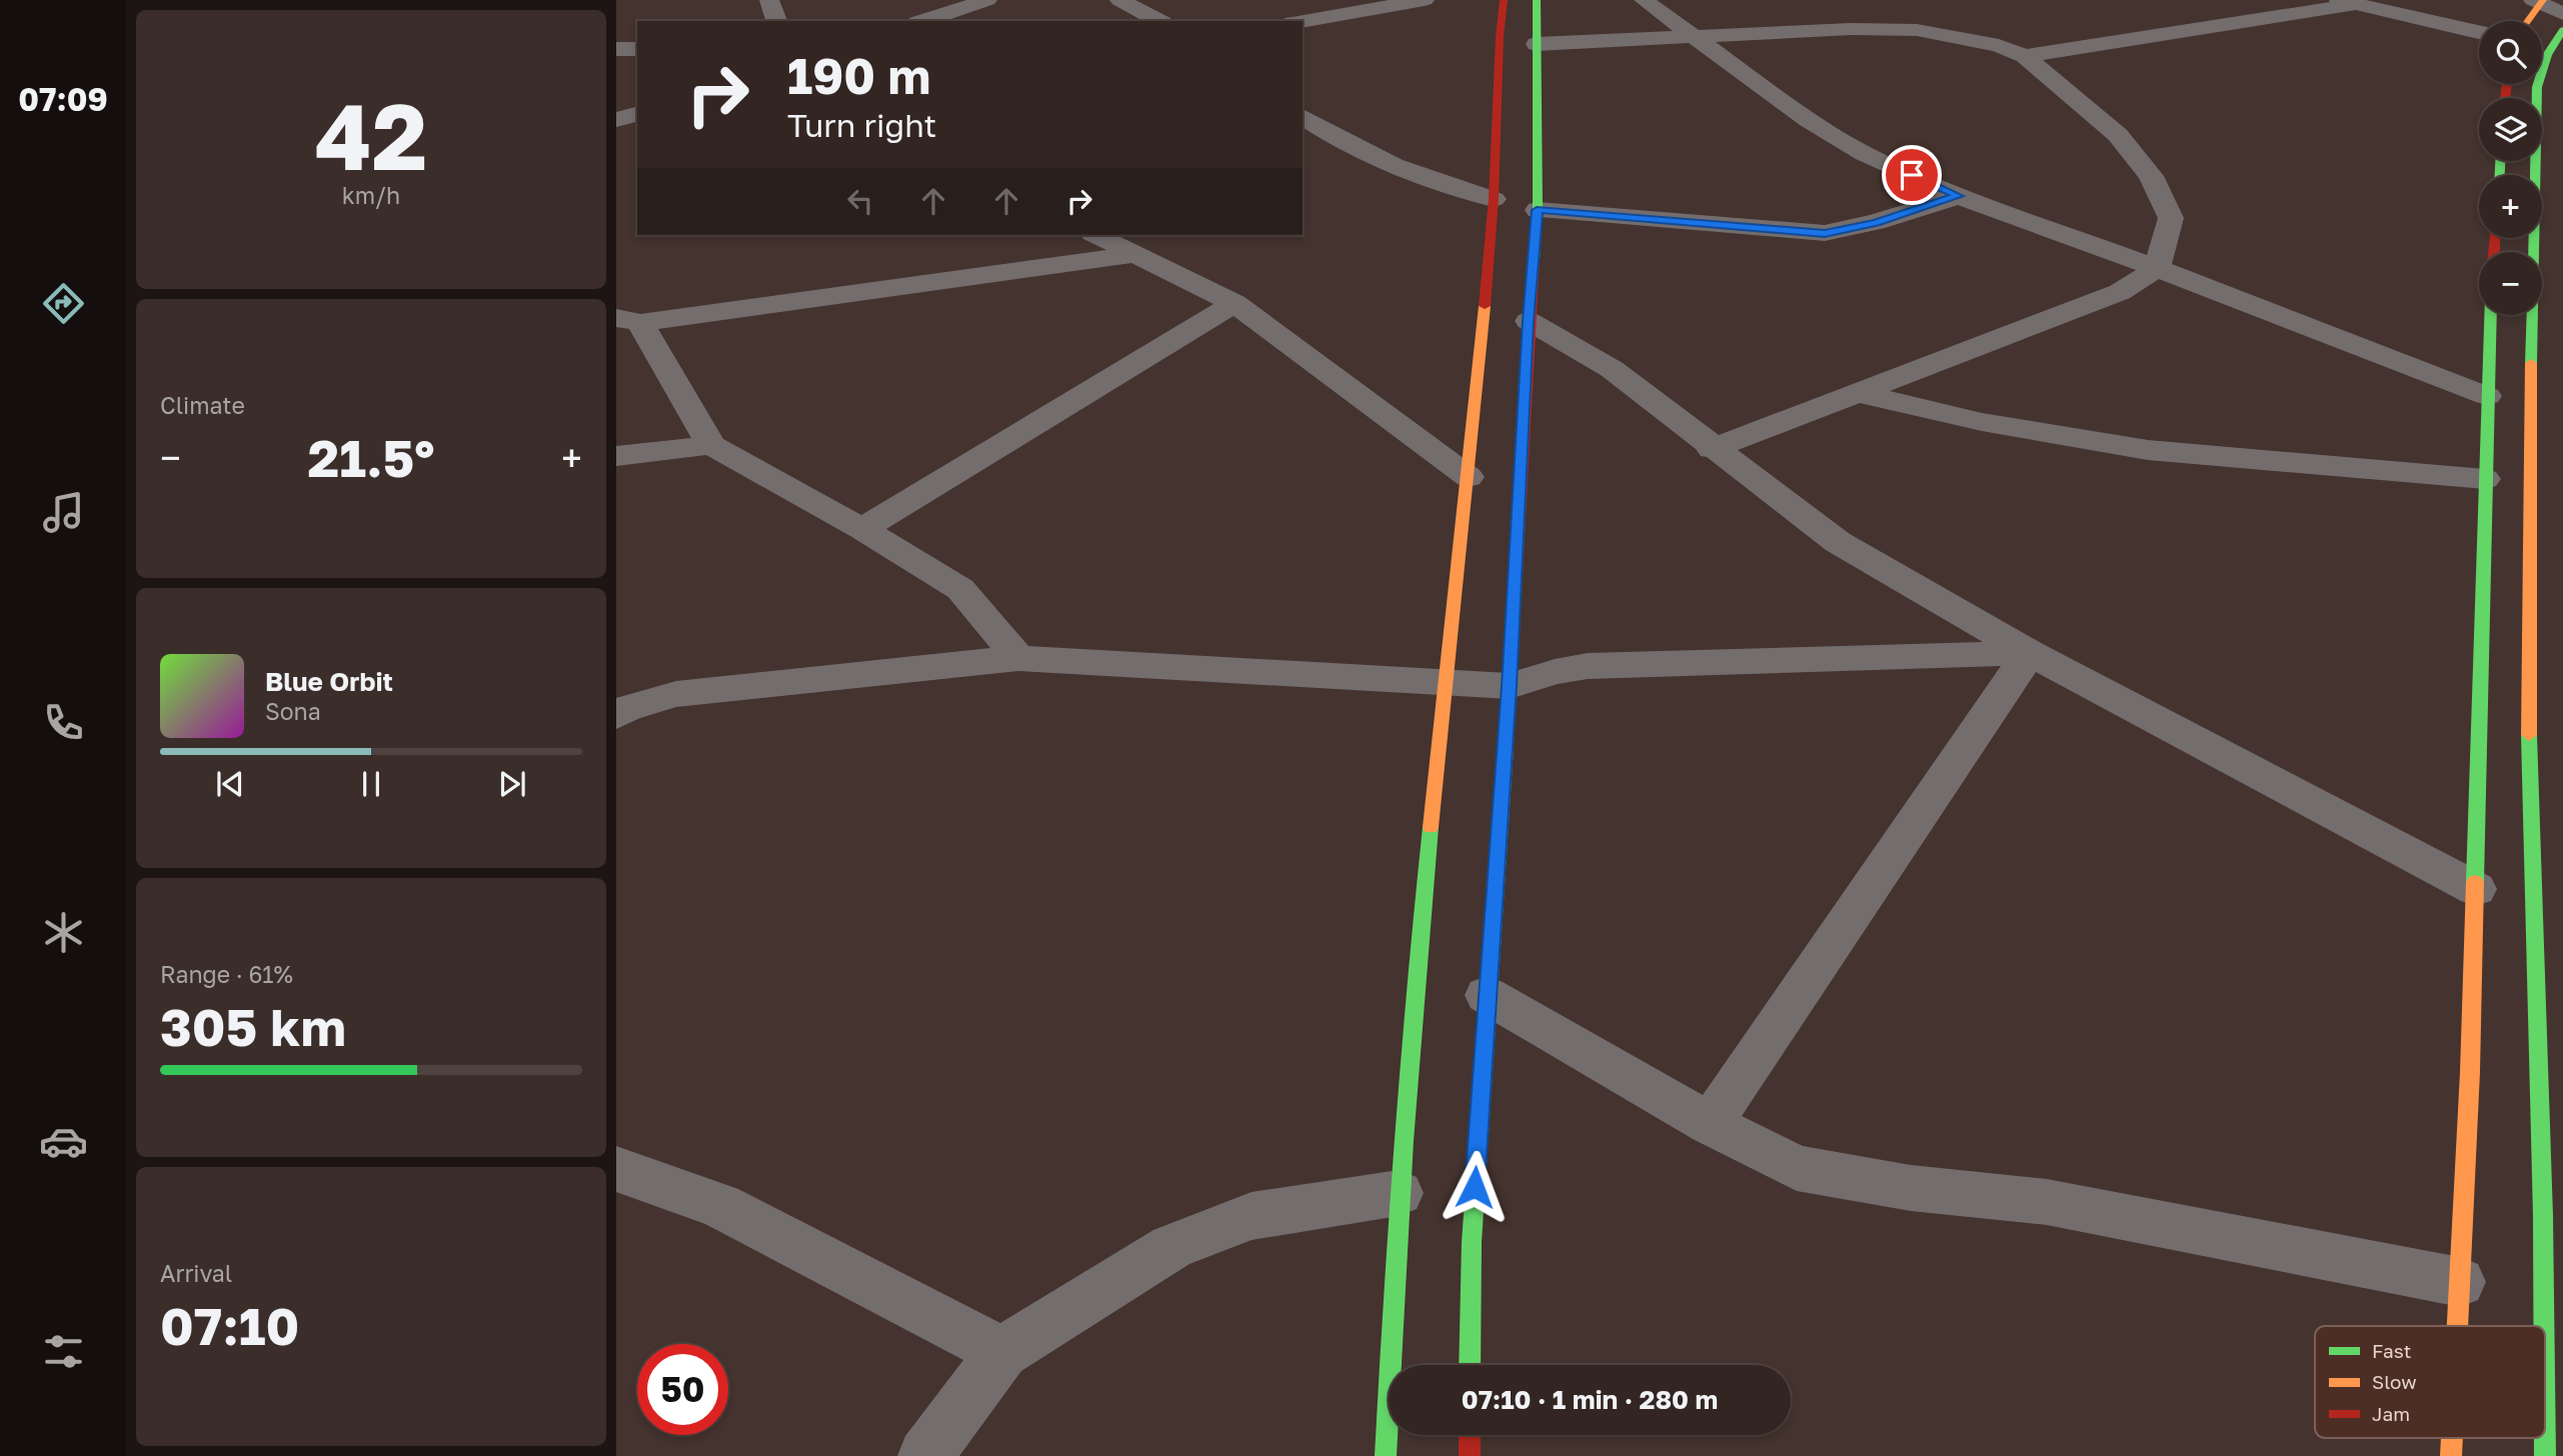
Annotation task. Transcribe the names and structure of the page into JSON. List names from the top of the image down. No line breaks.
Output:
{"legend":["Fast","Slow","Jam"],"page":{"tabs":"07:09","tile":[["42","km/h"],"Climate",["Range · 61%","305 km"],["Arrival","07:10"]],"map_buttons":["+","−"],"turn":["190 m","Turn right"],"heat":["−","21.5°","+"],"song":["Blue Orbit","Sona"],"limit":"50","trip":"07:10 · 1 min · 280 m"}}
